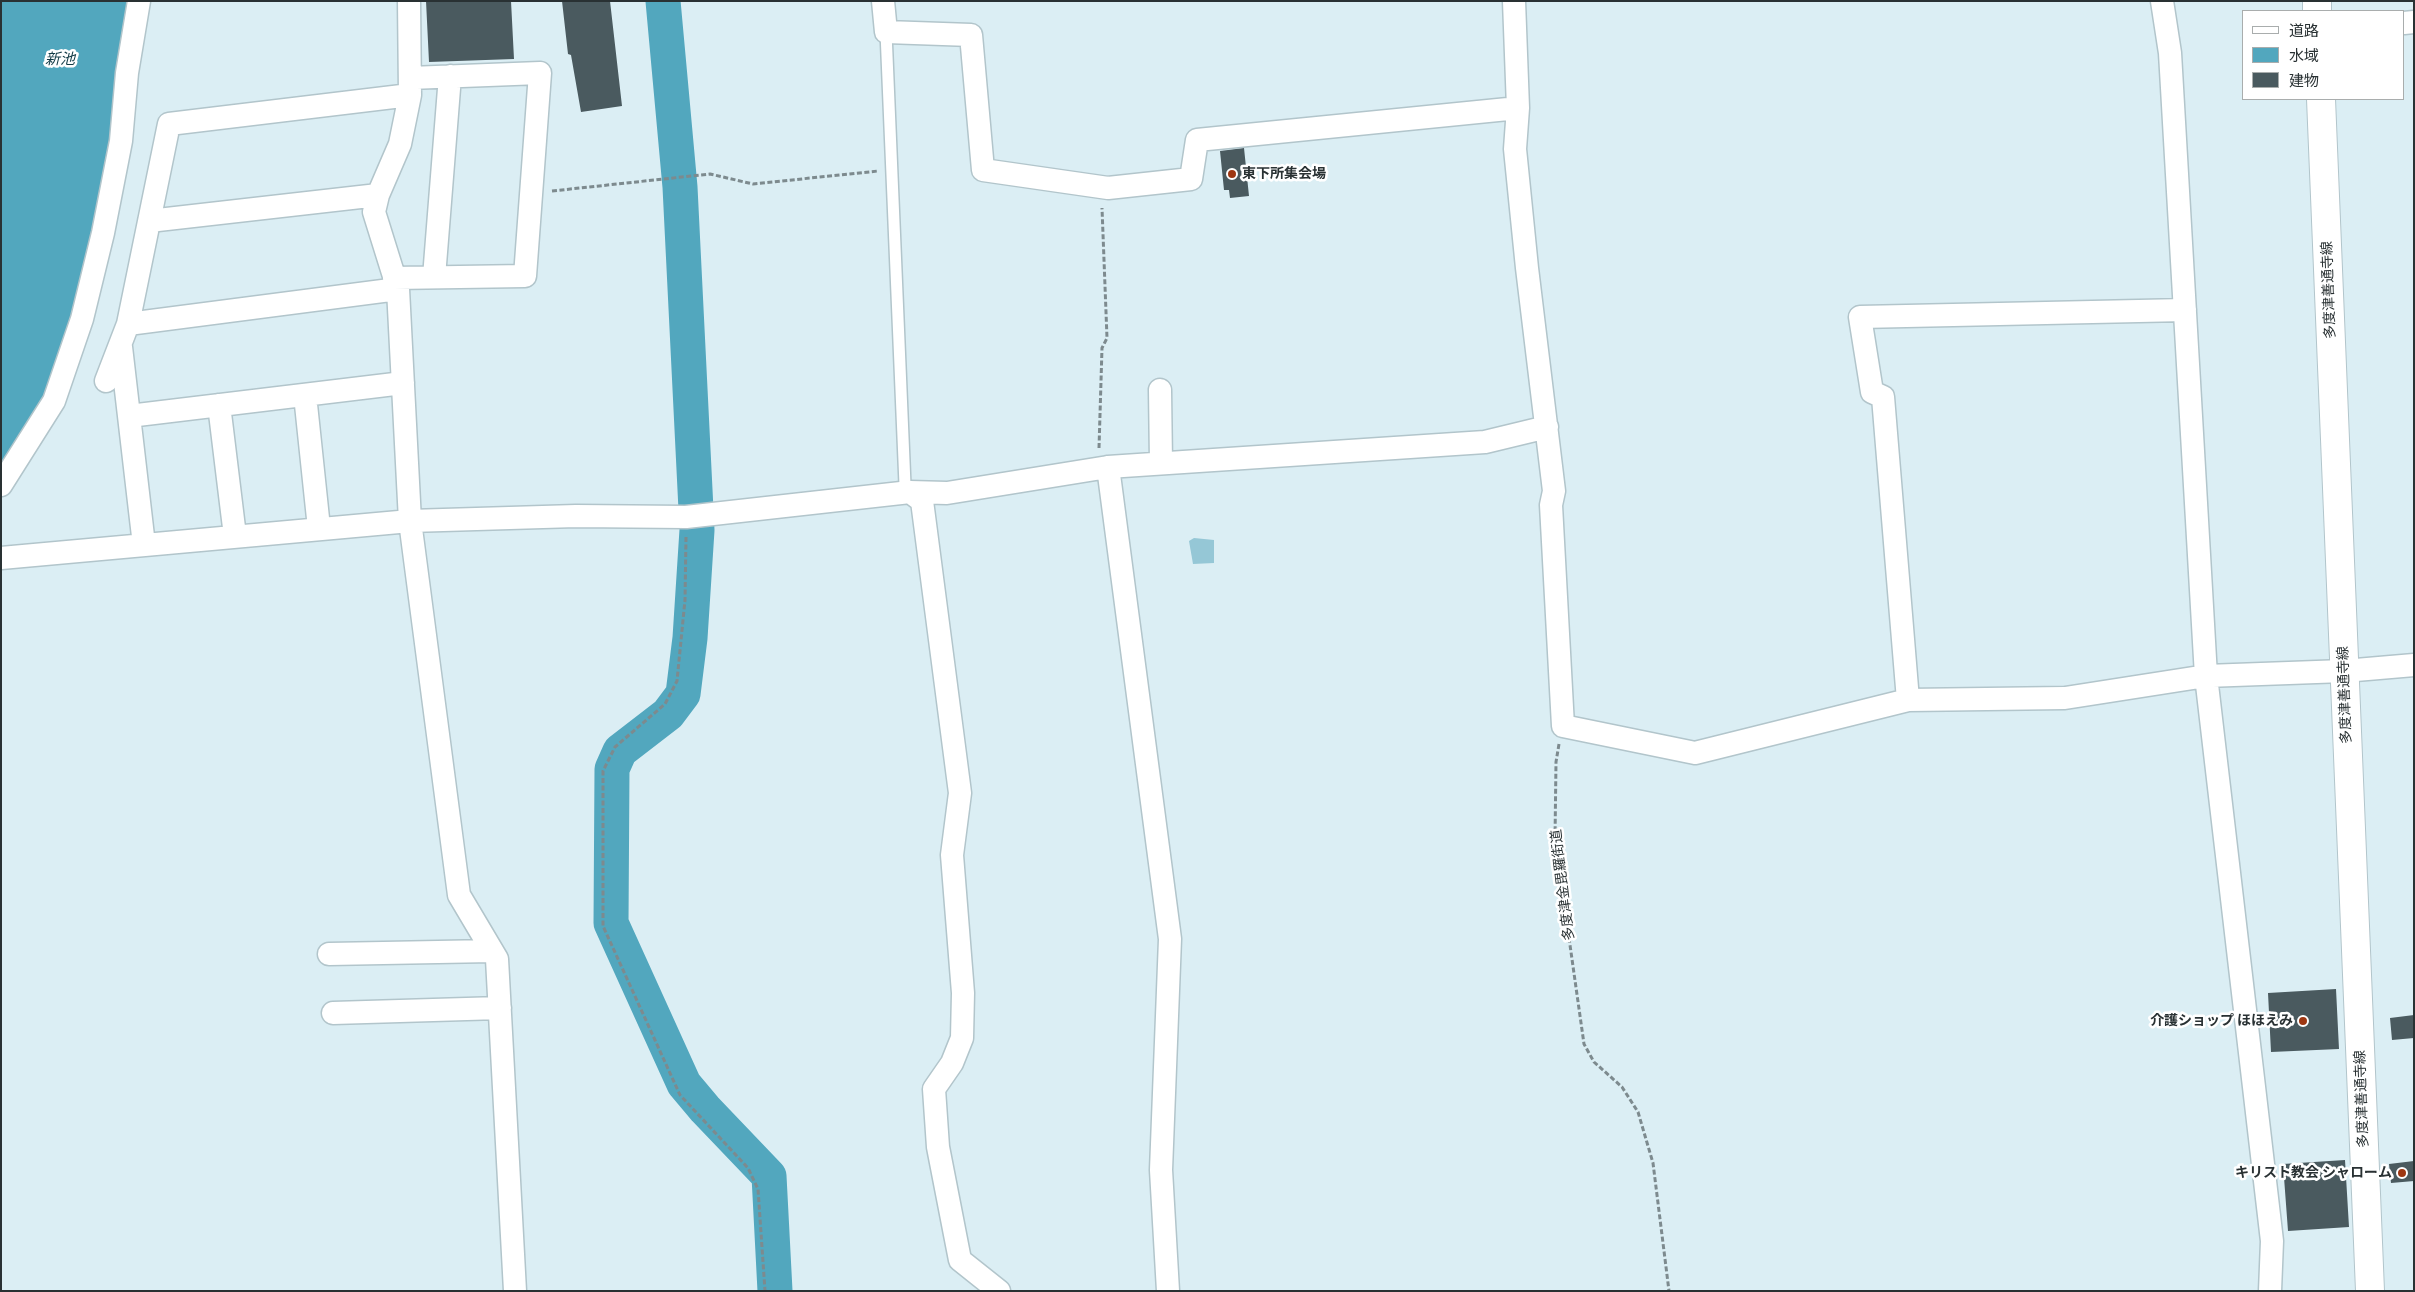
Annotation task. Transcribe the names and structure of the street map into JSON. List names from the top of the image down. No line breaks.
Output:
{"streets":{"main road":["多度津善通寺線"],"path":["多度津金毘羅街道"]},"water":["新池"],"places":["東下所集会場","介護ショップ ほほえみ","キリスト教会 シャローム"],"legend":["道路","水域","建物"]}
